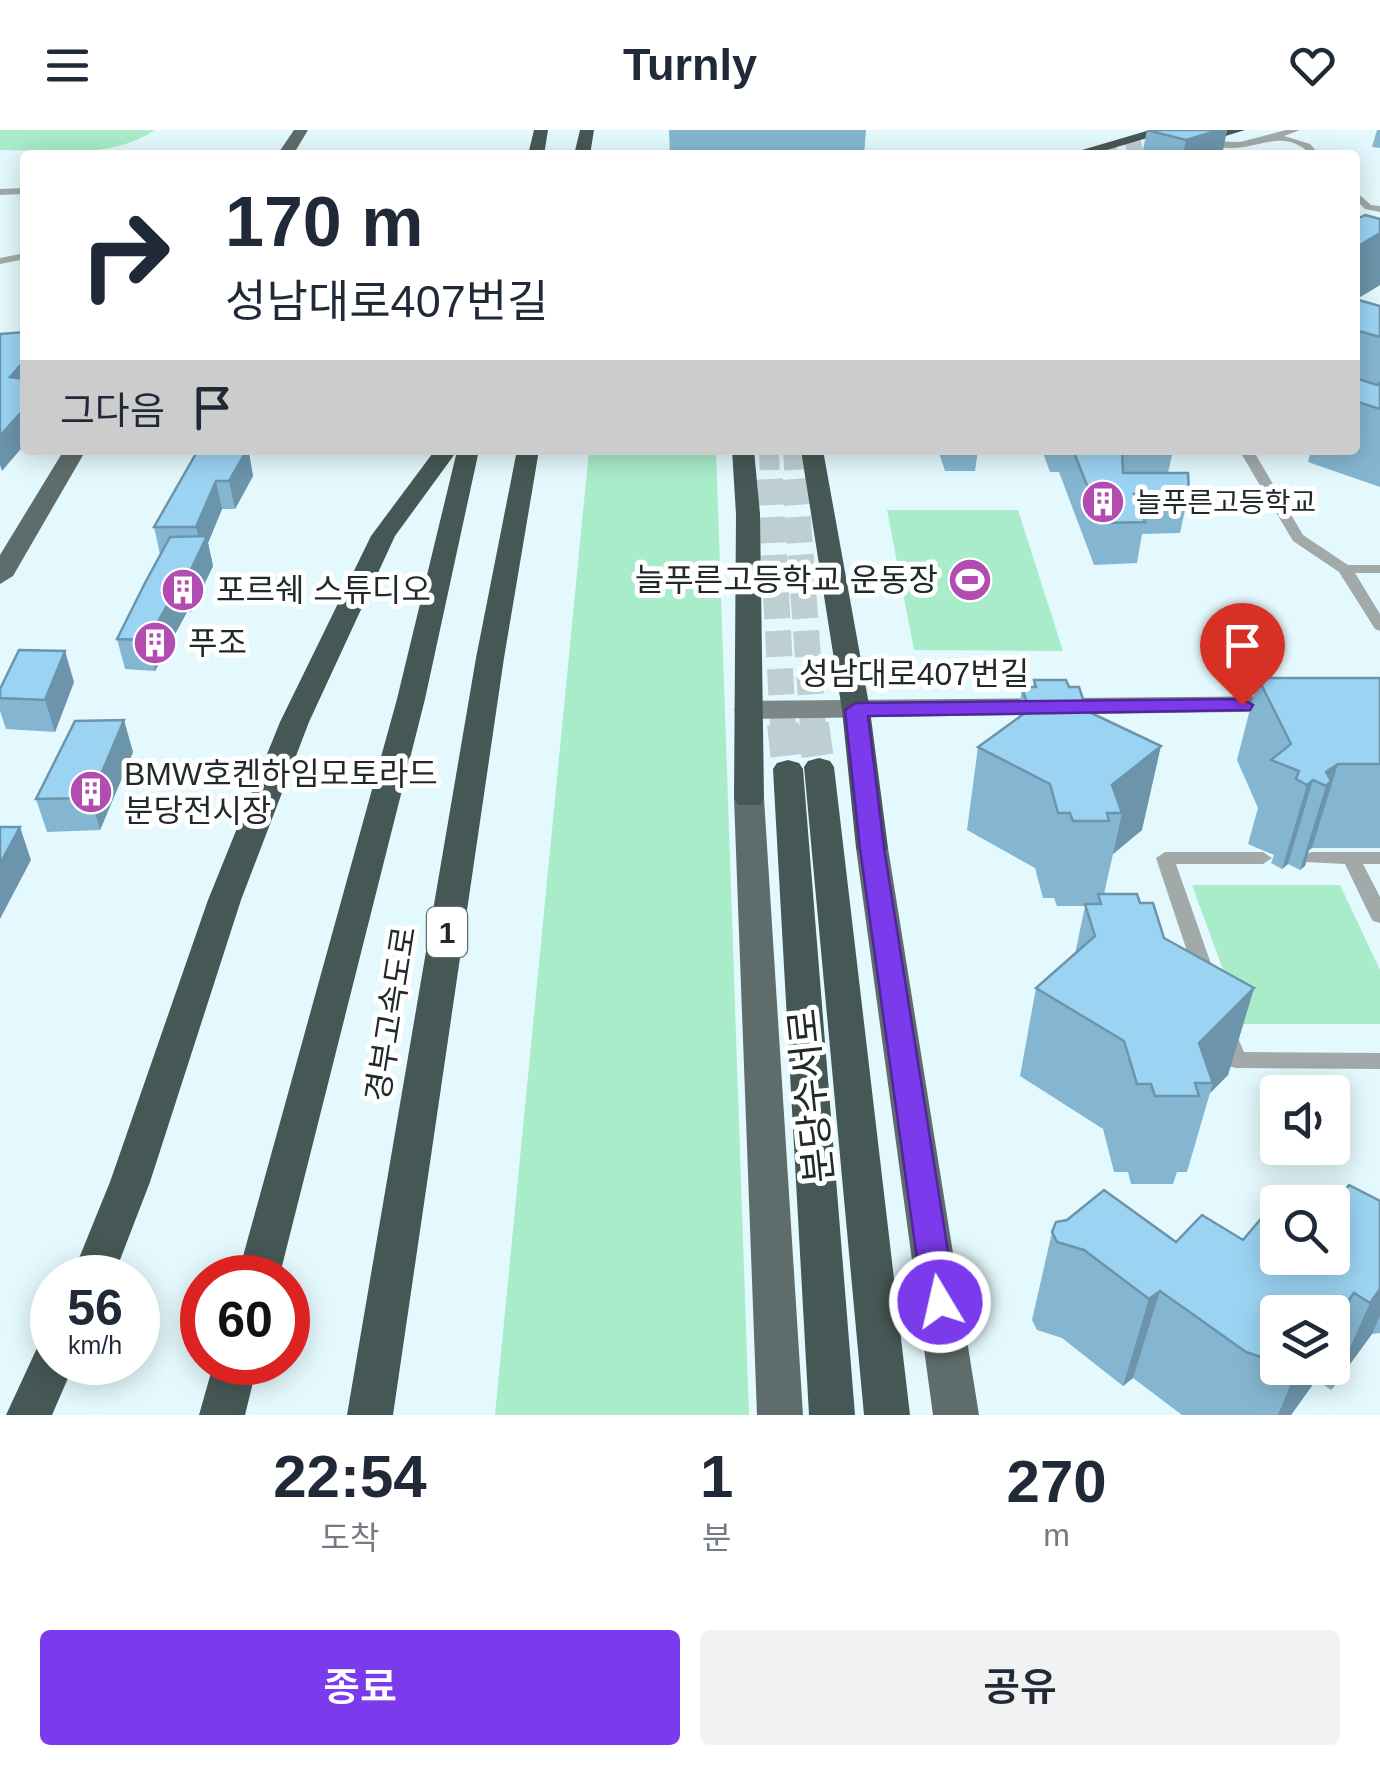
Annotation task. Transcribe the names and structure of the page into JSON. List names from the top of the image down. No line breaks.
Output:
{"streets":{"highway":["1","경부고속도로","분당수서로"],"street":["성남대로407번길"]},"places":{"building":["늘푸른고등학교","포르쉐 스튜디오","푸조","BMW호켄하임모토라드 분당전시장"],"sports":["늘푸른고등학교 운동장"]},"page":{"header":"Turnly","turn":["170 m","성남대로407번길"],"then":"그다음","speed":"56 km/h","limit":"60","eta":["22:54","도착","1","분","270","m"],"buttons":["종료","공유"]}}
